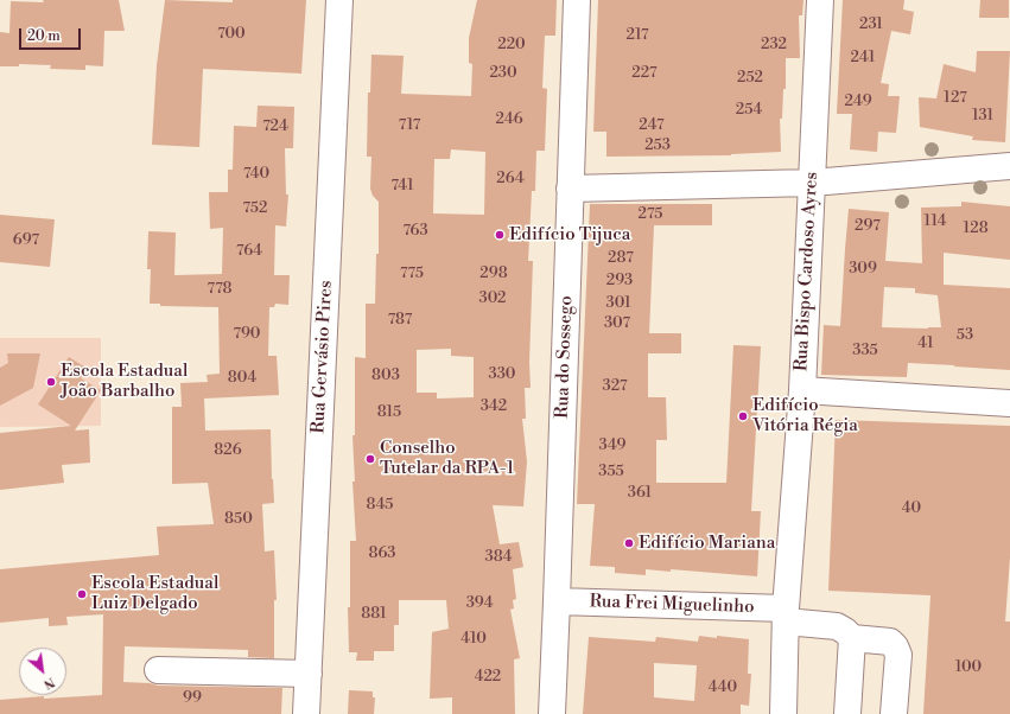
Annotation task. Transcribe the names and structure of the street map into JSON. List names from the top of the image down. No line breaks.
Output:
{"streets":{"street":["Rua Bispo Cardoso Ayres","Rua Gervásio Pires","Rua do Sossego","Rua Frei Miguelinho"]},"crossings":[["Rua Bispo Cardoso Ayres","Rua Frei Miguelinho"],["Rua do Sossego","Rua Frei Miguelinho"]],"places":["Edifício Tijuca","Escola Estadual João Barbalho","Edifício Vitória Régia","Conselho Tutelar da RPA-1","Edifício Mariana","Escola Estadual Luiz Delgado"],"house_numbers":["231","700","217","220","232","241","230","227","252","127","249","254","131","246","717","247","724","253","740","264","741","752","275","114","297","128","763","697","764","287","309","775","298","293","778","302","301","787","307","790","53","41","335","330","803","804","327","342","815","349","826","355","361","845","40","850","863","384","394","881","410","100","422","440","99"],"scale_bar":"20 m","north":"bottom right"}
